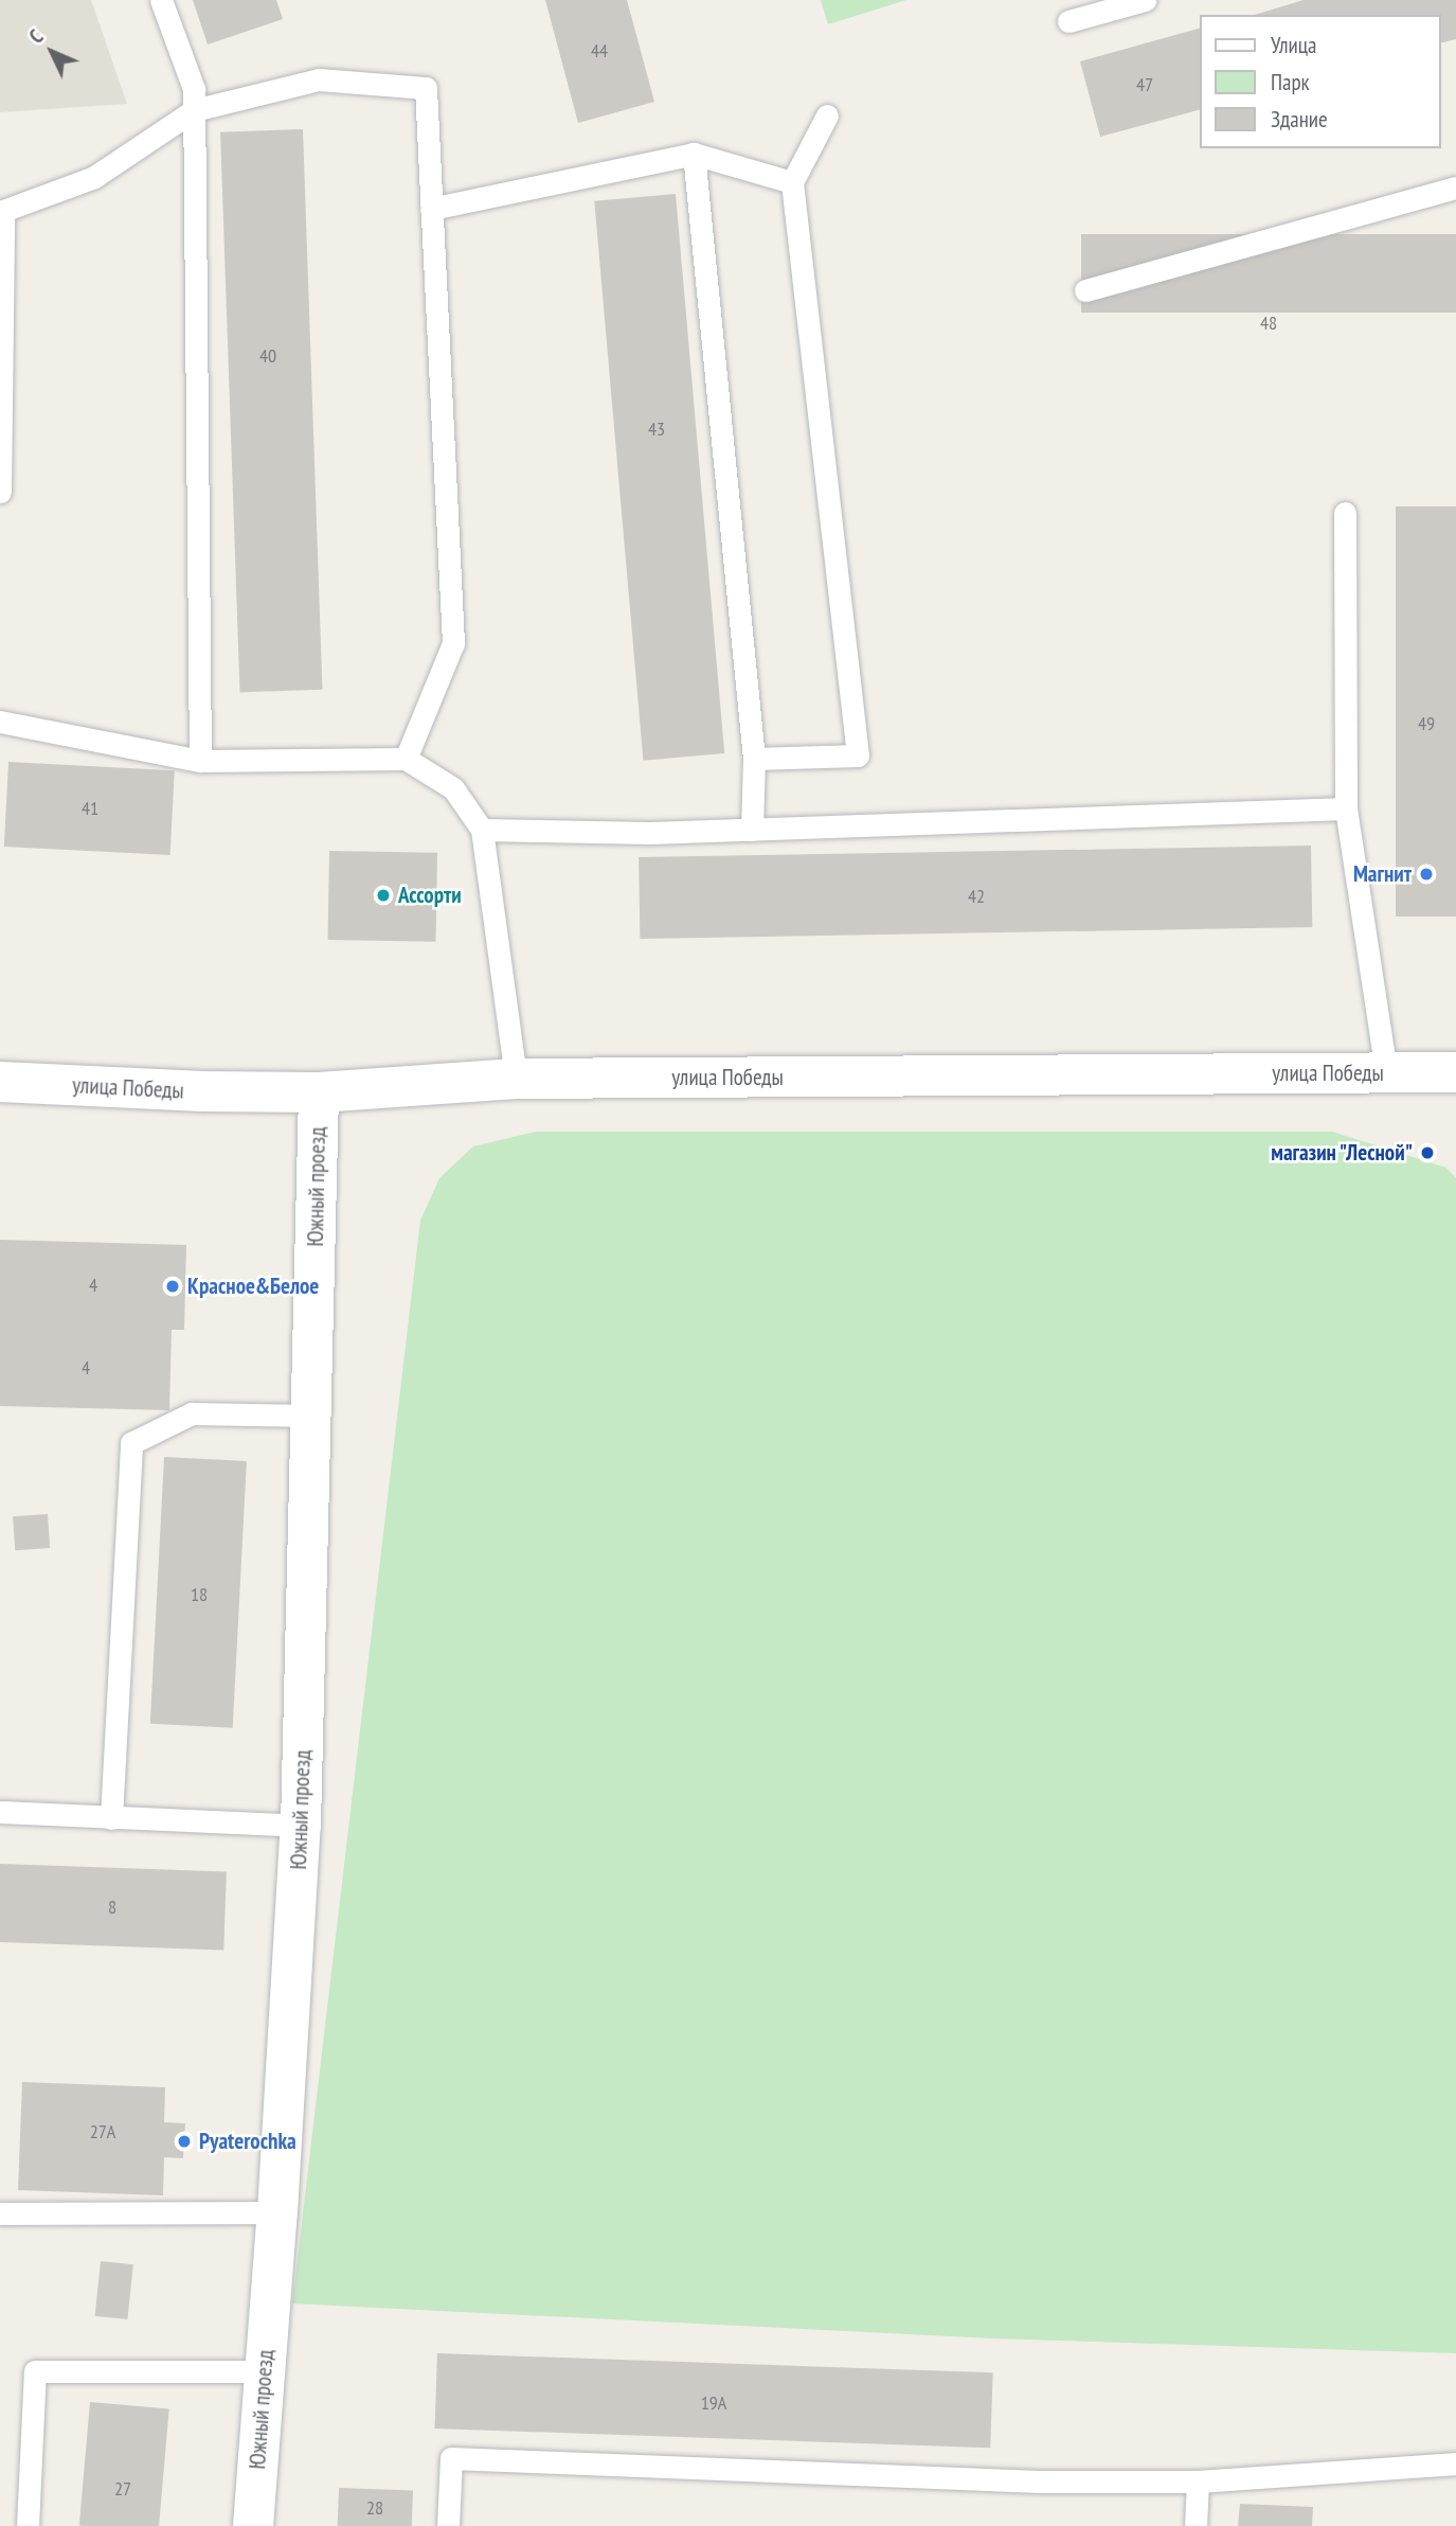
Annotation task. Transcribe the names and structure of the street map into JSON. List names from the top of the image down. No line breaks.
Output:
{"streets":{"street":["улица Победы","Южный проезд"]},"crossings":[["улица Победы","Южный проезд"]],"places":["Магнит","Ассорти","магазин \"Лесной\"","Красное&Белое","Pyaterochka"],"house_numbers":["44","47","48","40","43","49","41","42","4","4","18","8","27А","19А","27","28"],"legend":["Улица","Парк","Здание"],"north":"top left"}
